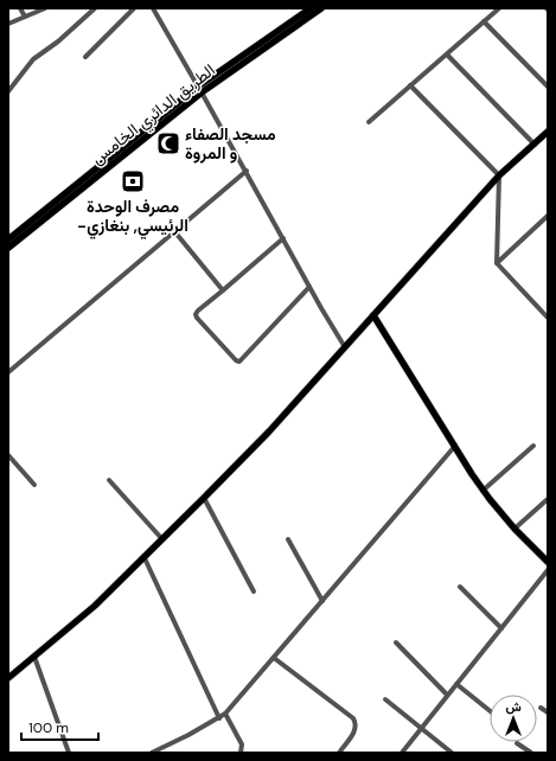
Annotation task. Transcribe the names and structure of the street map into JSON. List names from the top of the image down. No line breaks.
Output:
{"streets":{"main road":["الطريق الدائري الخامس"]},"places":{"mosque":["مسجد الصفاء و المروة"],"bank":["مصرف الوحدة -الرئيسي, بنغازي"]},"scale_bar":"100 m","north":"top"}
